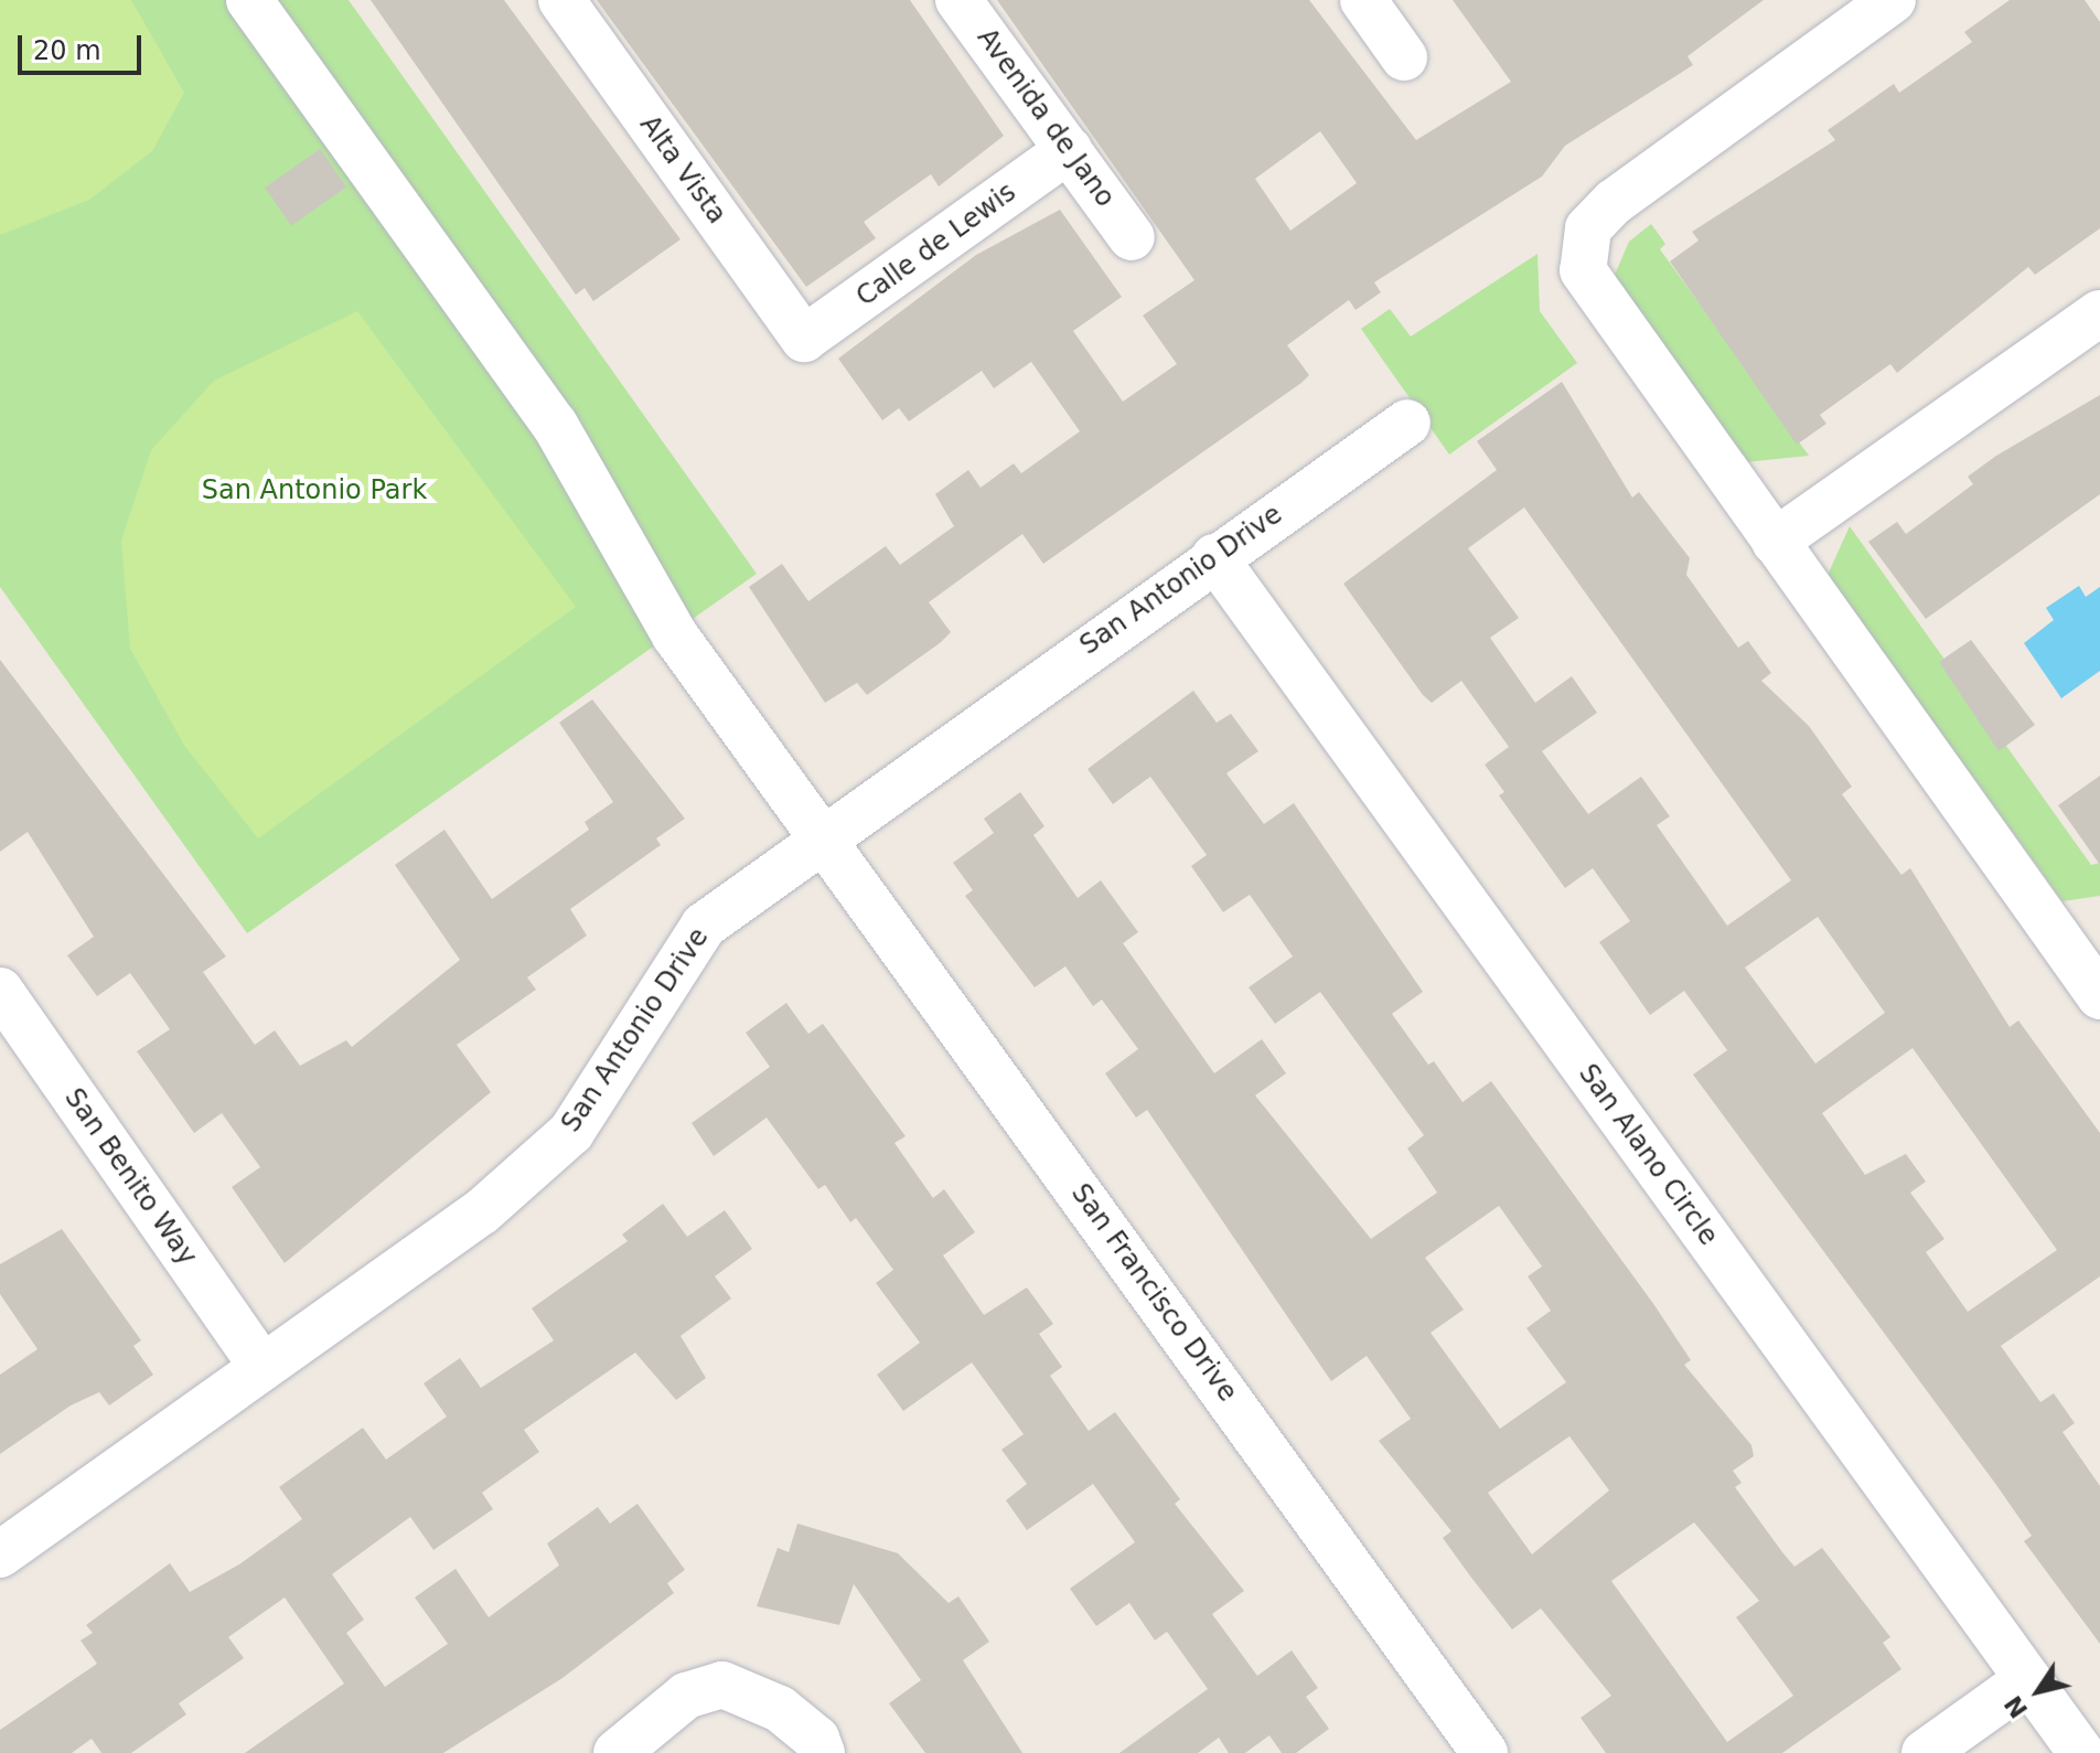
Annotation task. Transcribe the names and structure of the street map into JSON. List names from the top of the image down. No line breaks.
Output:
{"streets":{"street":["Avenida de Jano","Alta Vista","Calle de Lewis","San Antonio Drive","San Alano Circle","San Benito Way","San Francisco Drive"]},"crossings":[["Avenida de Jano","Calle de Lewis"],["Alta Vista","Calle de Lewis"],["San Antonio Drive","San Alano Circle"],["San Antonio Drive","San Benito Way"],["San Antonio Drive","San Francisco Drive"]],"parks":["San Antonio Park"],"scale_bar":"20 m","north":"bottom left"}
